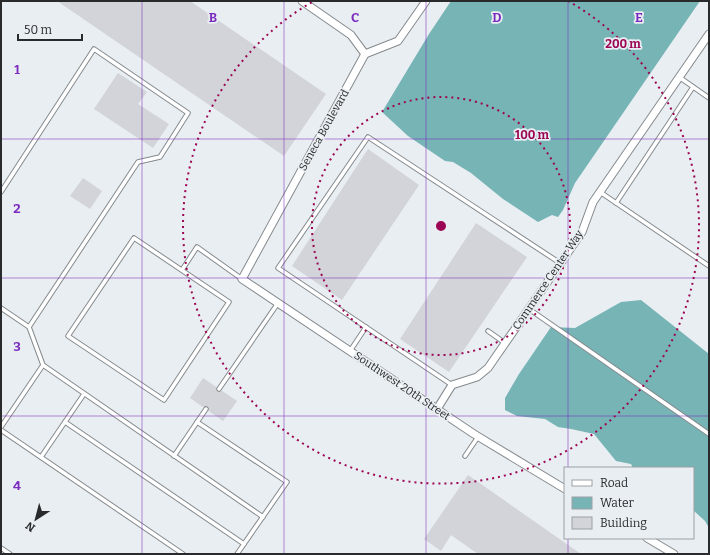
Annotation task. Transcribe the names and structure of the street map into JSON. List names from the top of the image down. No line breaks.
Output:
{"streets":{"street":["Seneca Boulevard","Commerce Center Way","Southwest 20th Street"]},"crossings":[["Seneca Boulevard","Southwest 20th Street"]],"legend":["Road","Water","Building"],"scale_bar":"50 m","north":"bottom left","grid":{"columns":["B","C","D","E"],"rows":["1","2","3","4"]},"rings":["200 m","100 m"]}
